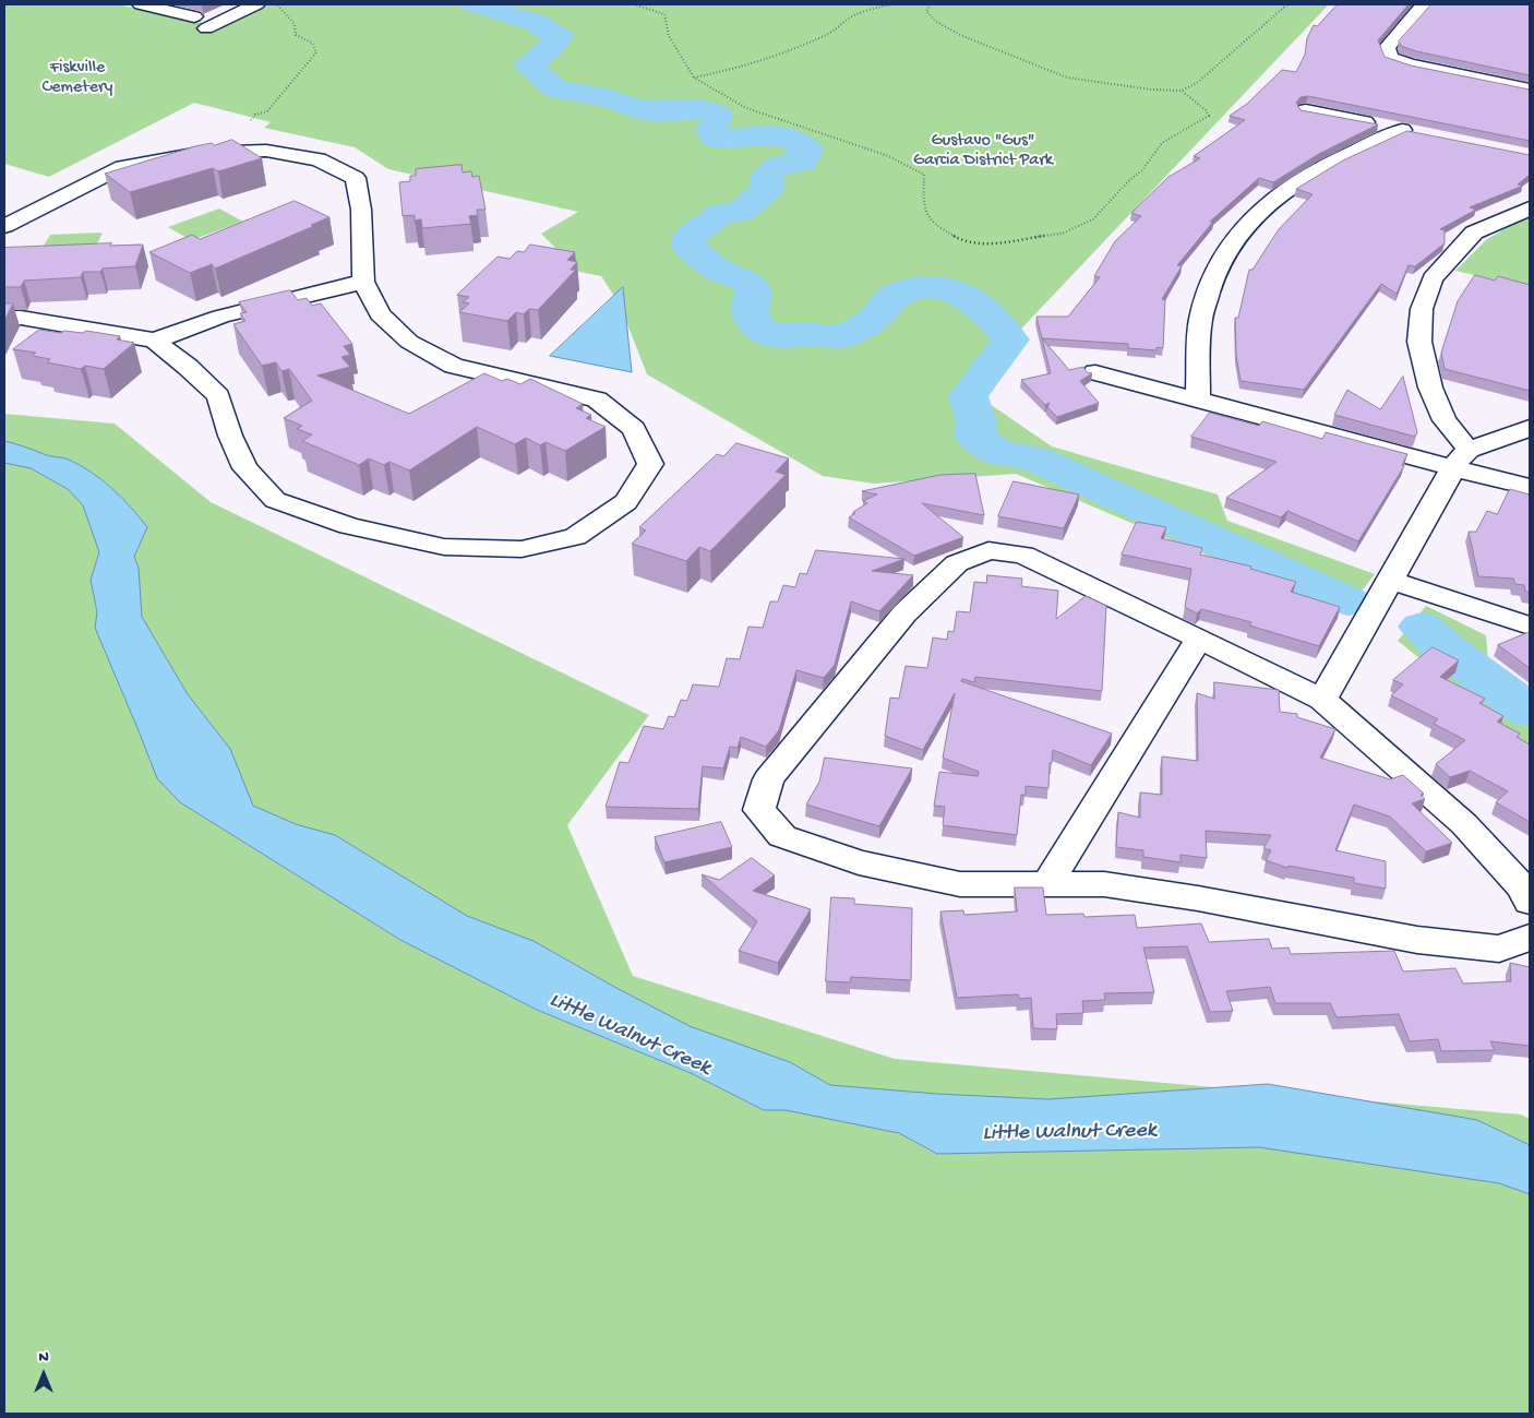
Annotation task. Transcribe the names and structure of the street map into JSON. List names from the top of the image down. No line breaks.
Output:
{"water":["Little Walnut Creek"],"parks":["Fiskville Cemetery","Gustavo \"Gus\" Garcia District Park"],"north":"top"}
